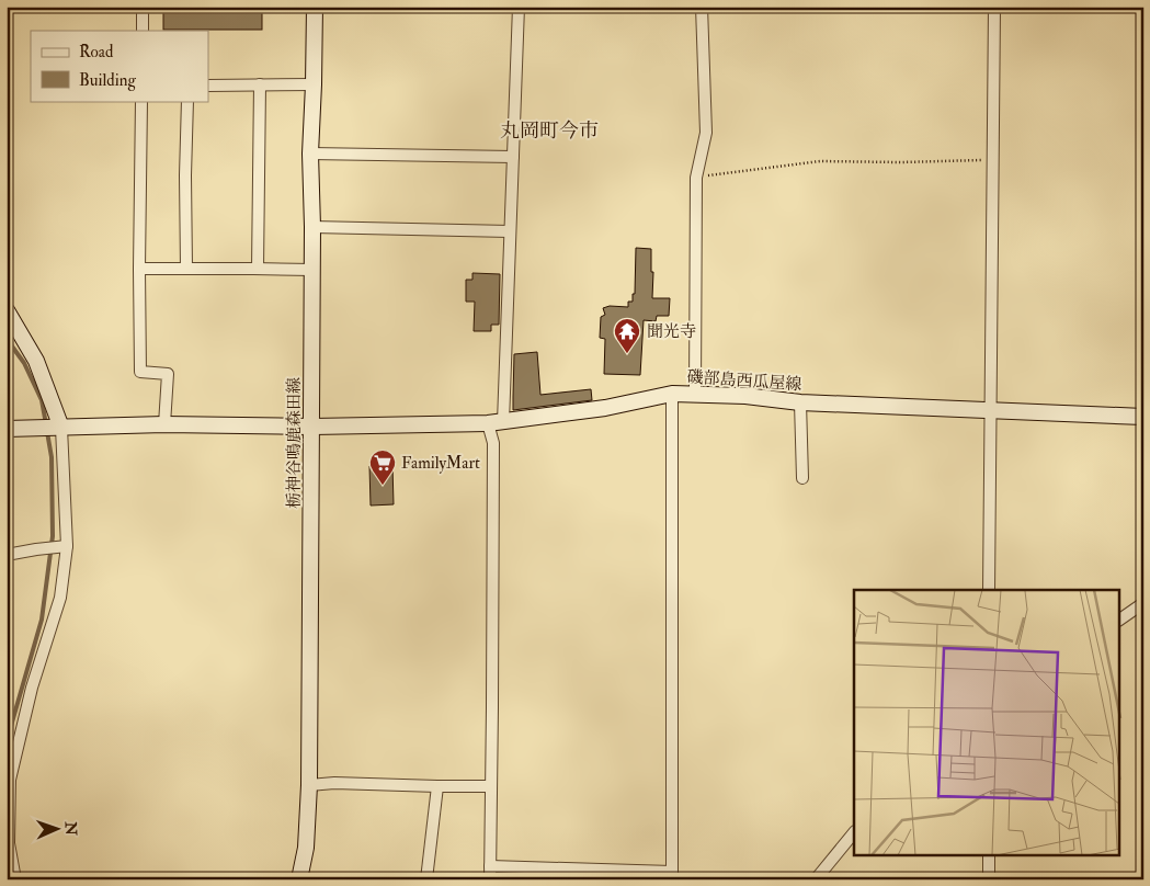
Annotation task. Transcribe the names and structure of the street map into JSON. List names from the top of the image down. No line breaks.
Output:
{"streets":{"main road":["磯部島西瓜屋線","栃神谷鳴鹿森田線"]},"crossings":[["磯部島西瓜屋線","栃神谷鳴鹿森田線"]],"districts":["丸岡町今市"],"places":{"temple":["聞光寺"],"supermarket":["FamilyMart"]},"legend":["Road","Building"],"north":"right"}
